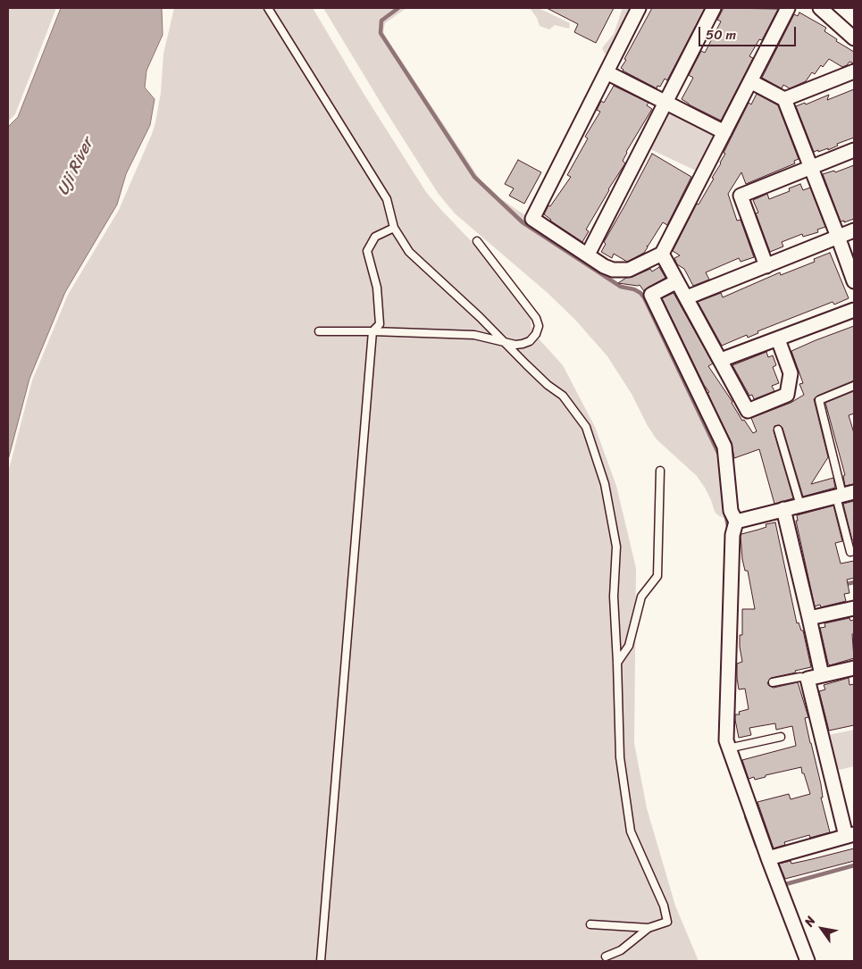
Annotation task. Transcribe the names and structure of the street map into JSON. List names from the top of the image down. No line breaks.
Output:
{"water":["Uji River"],"scale_bar":"50 m","north":"top left"}
